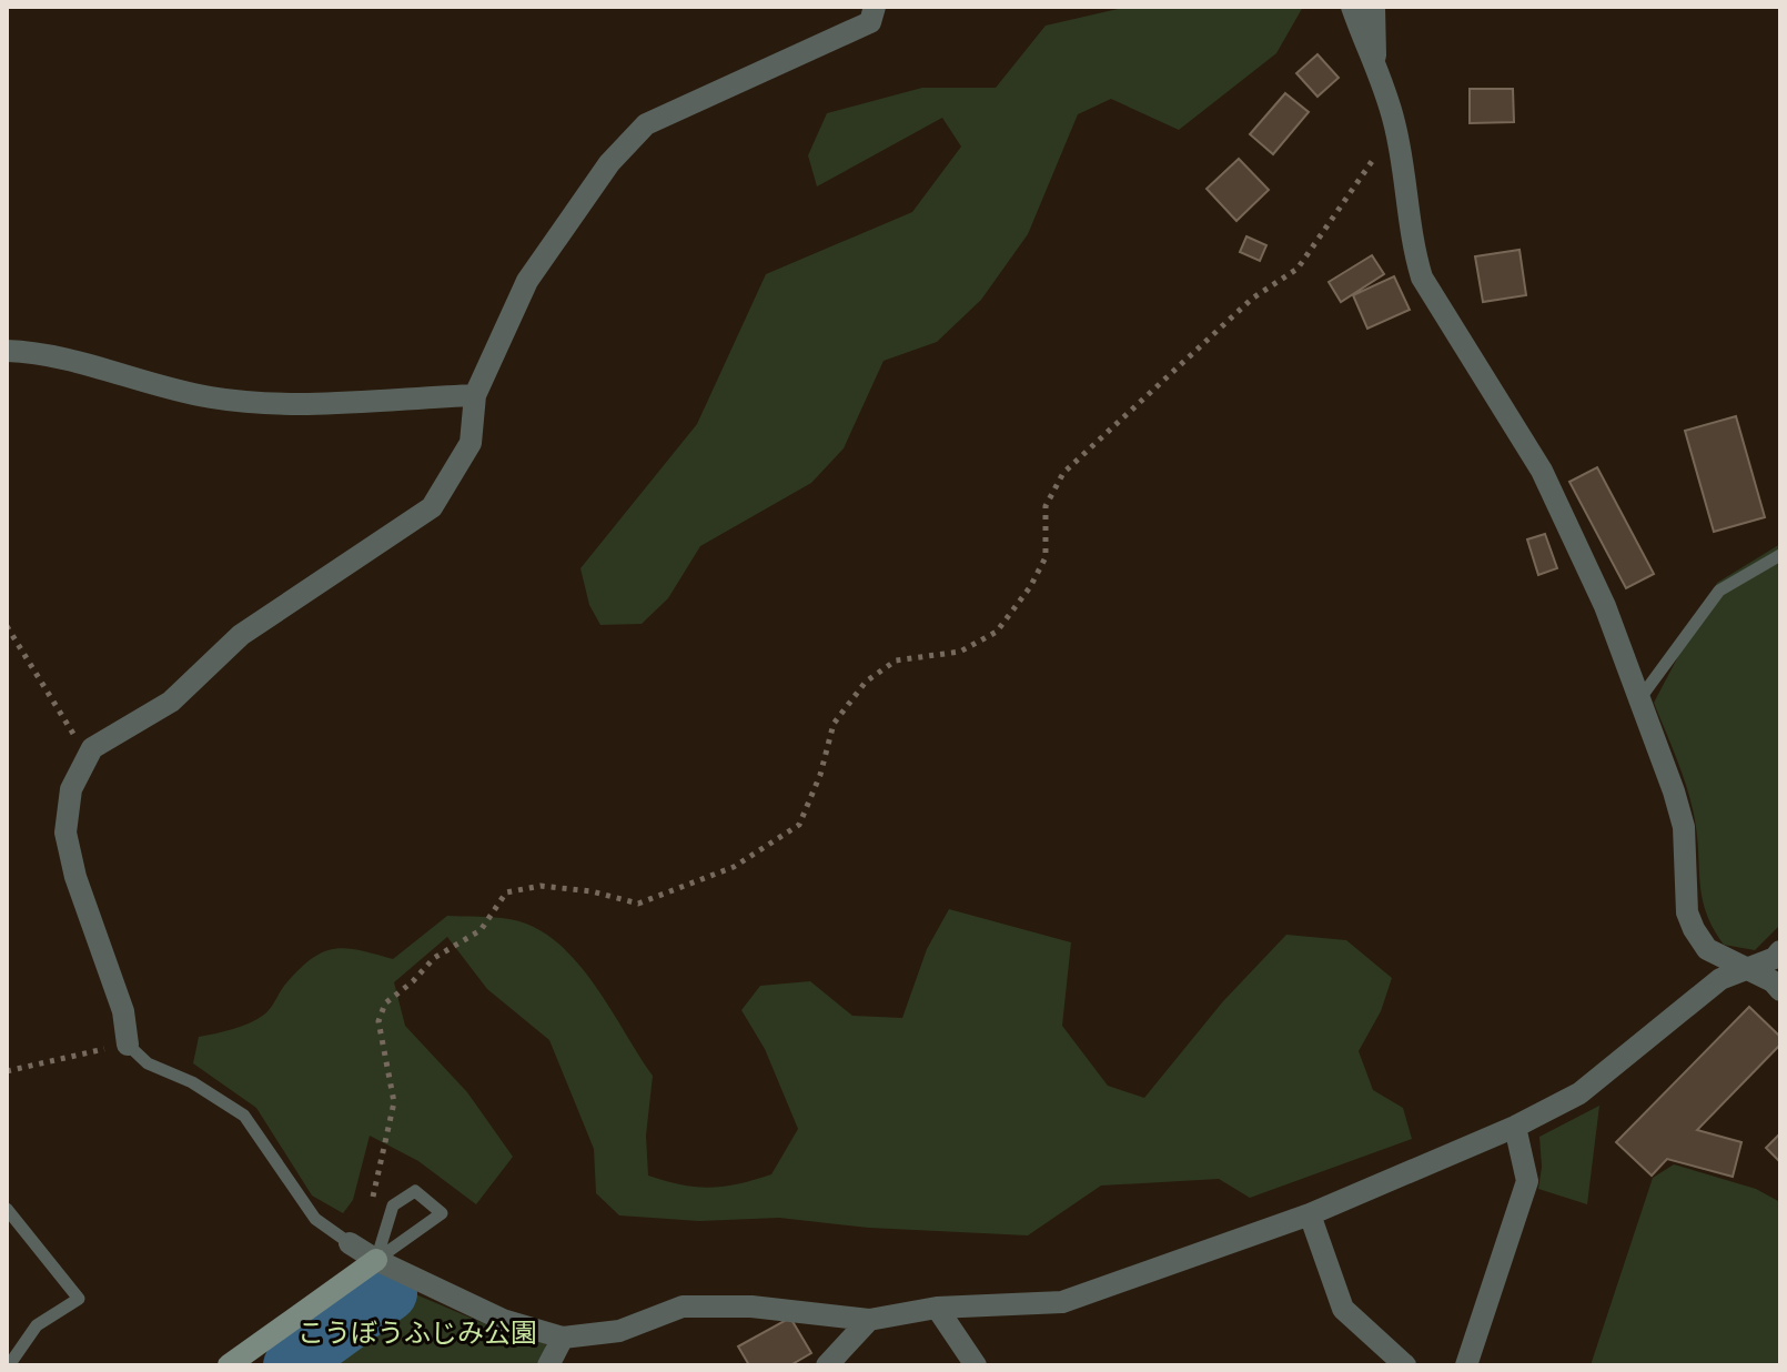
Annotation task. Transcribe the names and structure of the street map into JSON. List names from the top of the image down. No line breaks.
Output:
{"parks":["こうぼうふじみ公園"]}
